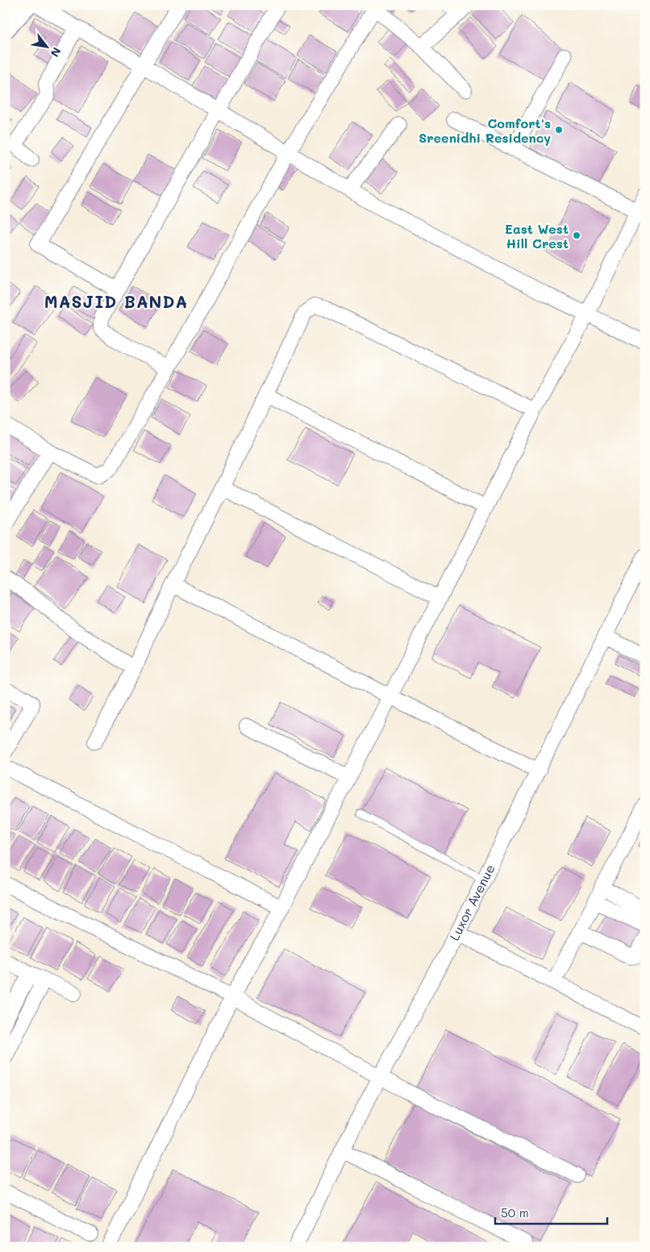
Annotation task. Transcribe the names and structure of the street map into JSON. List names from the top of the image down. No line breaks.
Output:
{"streets":{"street":["Luxor Avenue"]},"districts":["MASJID BANDA"],"places":["Comfort's Sreenidhi Residency","East West Hill Crest"],"scale_bar":"50 m","north":"bottom right"}
